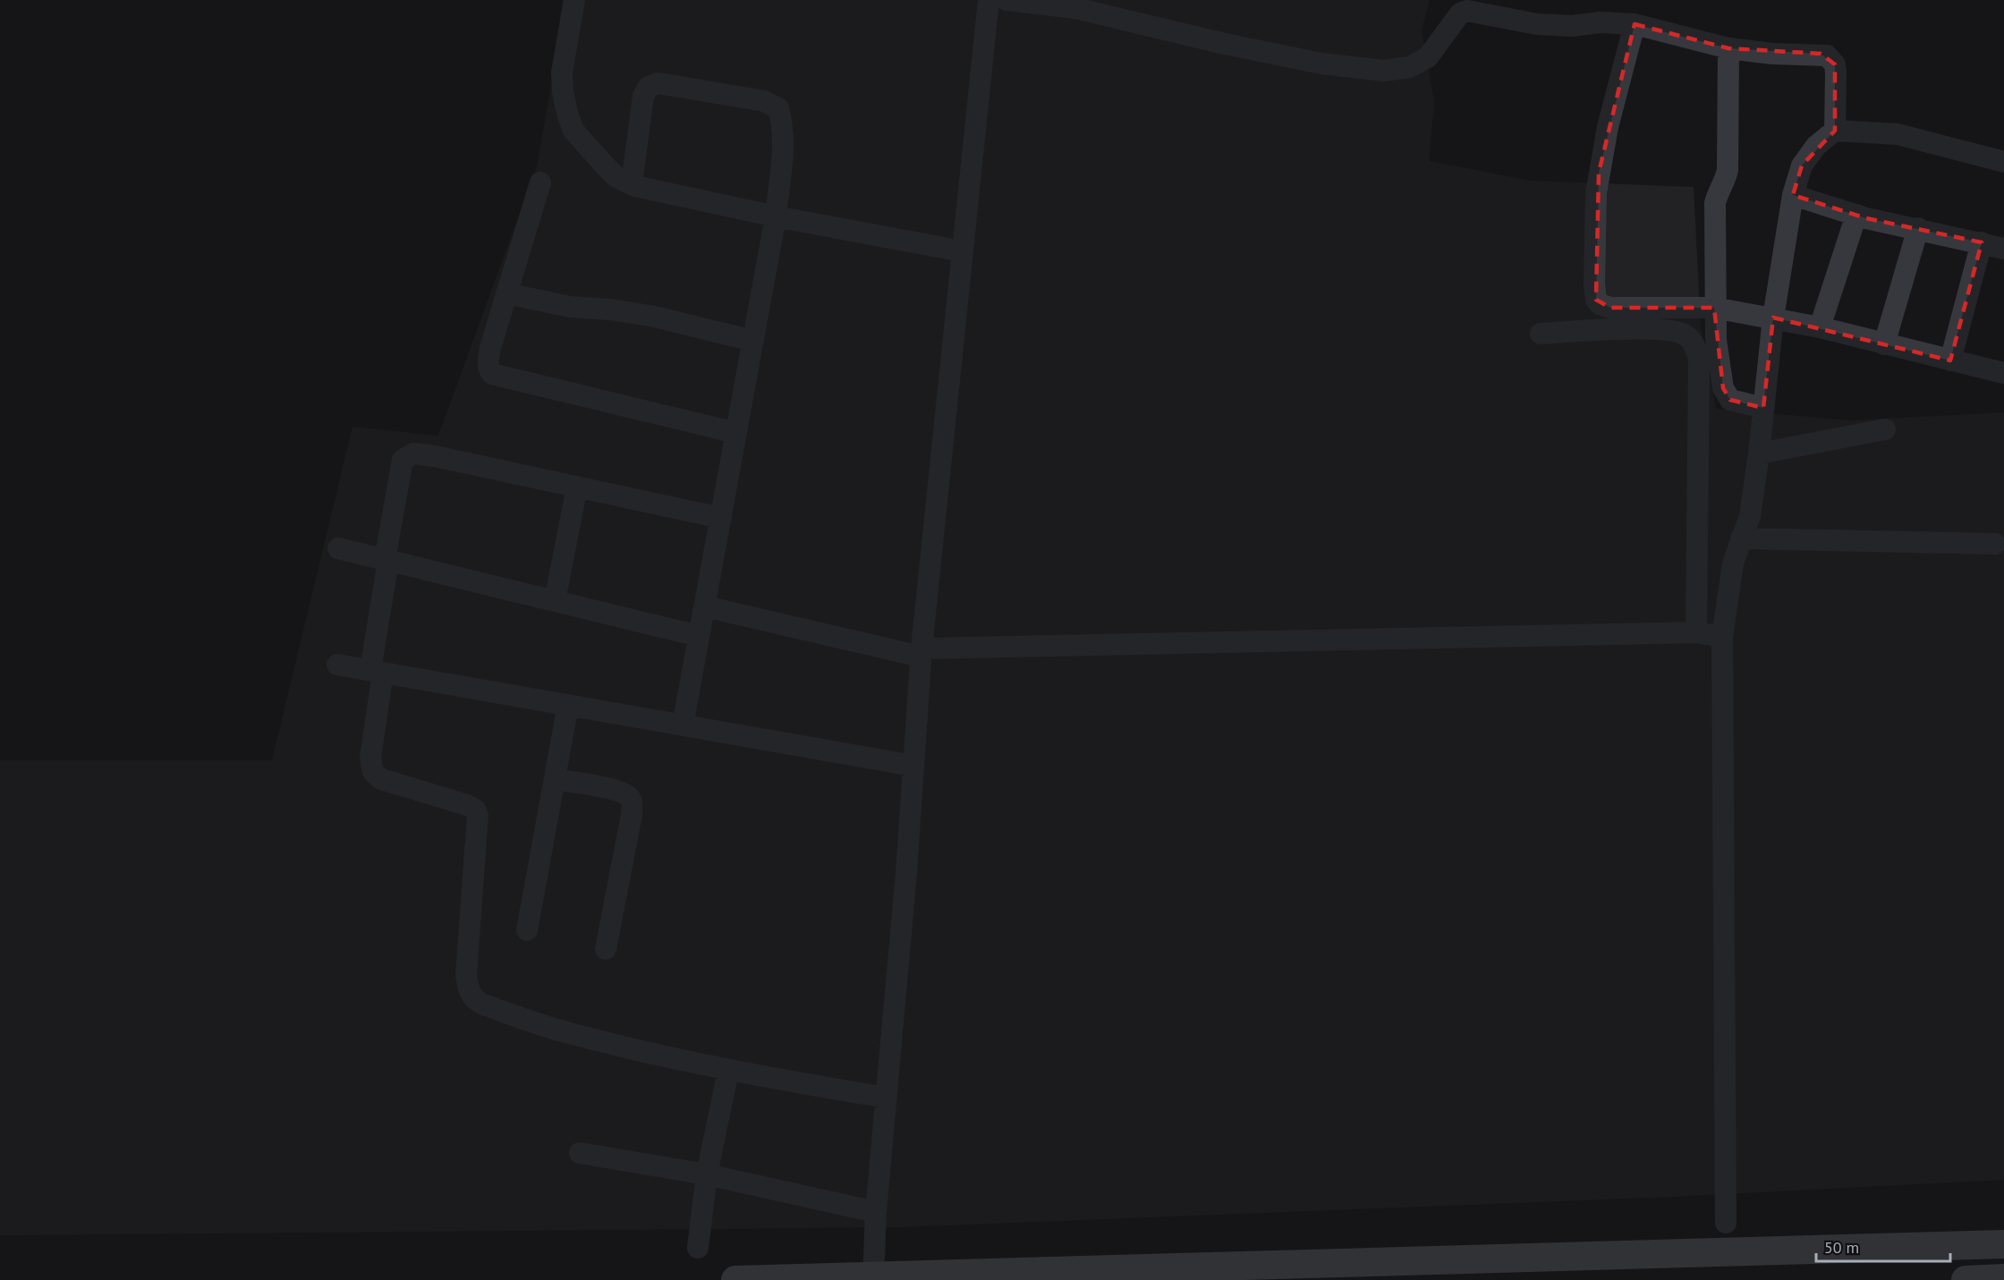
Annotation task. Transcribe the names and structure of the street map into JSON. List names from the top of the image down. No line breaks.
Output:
{"scale_bar":"50 m"}
